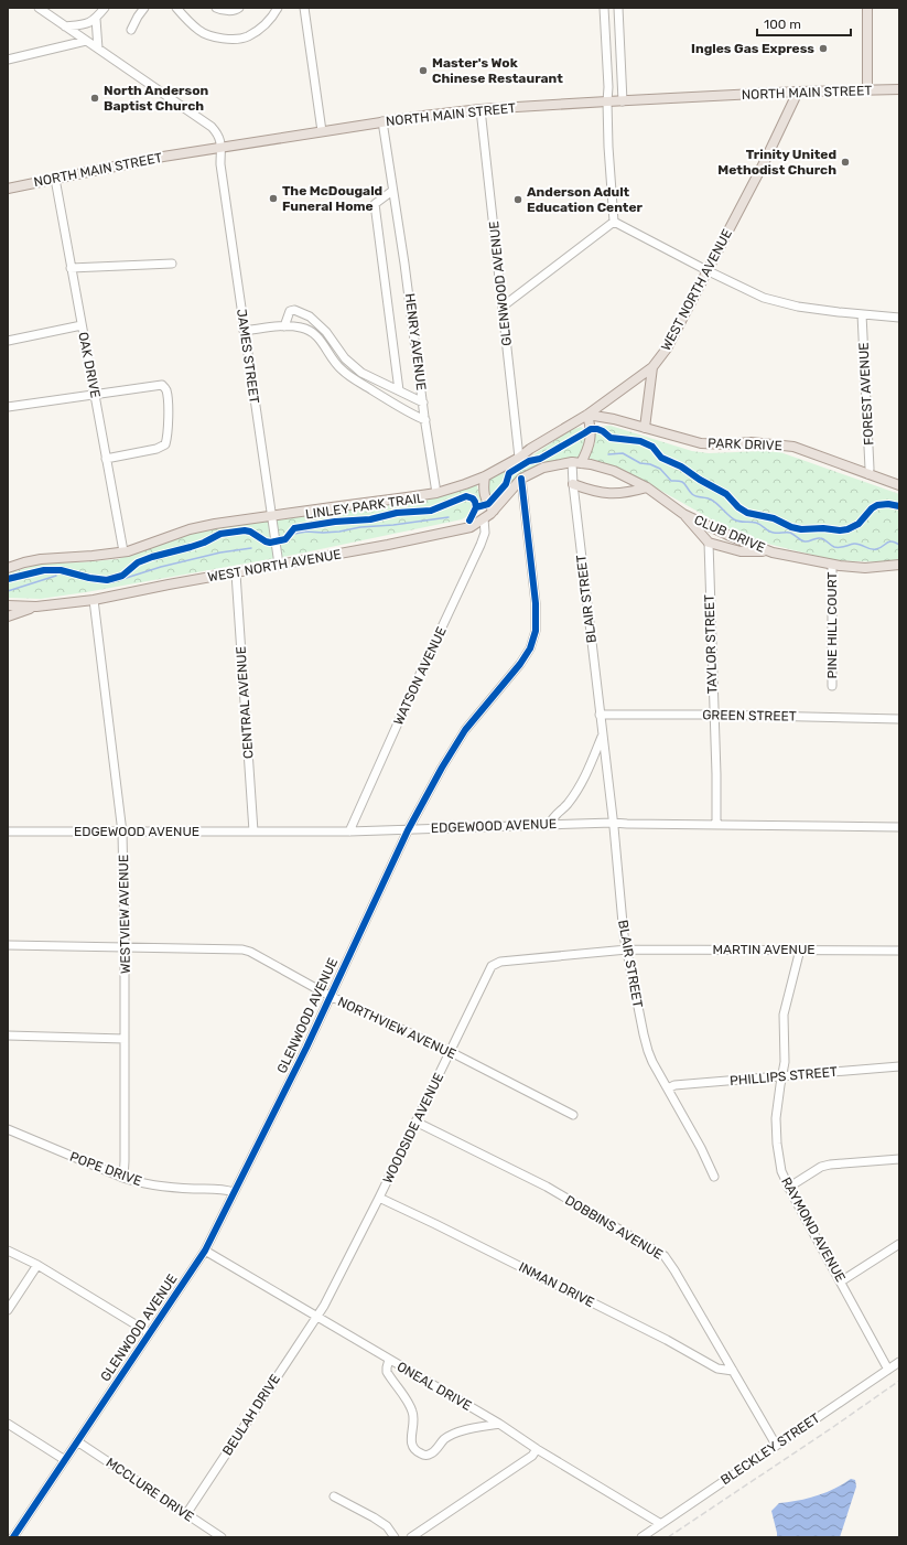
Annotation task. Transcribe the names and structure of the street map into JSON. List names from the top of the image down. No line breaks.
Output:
{"streets":{"main road":["NORTH MAIN STREET","WEST NORTH AVENUE","PARK DRIVE","CLUB DRIVE"],"street":["GLENWOOD AVENUE","HENRY AVENUE","JAMES STREET","OAK DRIVE","FOREST AVENUE","BLAIR STREET","PINE HILL COURT","TAYLOR STREET","WATSON AVENUE","CENTRAL AVENUE","GREEN STREET","EDGEWOOD AVENUE","WESTVIEW AVENUE","MARTIN AVENUE","NORTHVIEW AVENUE","PHILLIPS STREET","WOODSIDE AVENUE","POPE DRIVE","DOBBINS AVENUE","RAYMOND AVENUE","INMAN DRIVE","ONEAL DRIVE","BEULAH DRIVE","BLECKLEY STREET","MCCLURE DRIVE"],"cycle path":["LINLEY PARK TRAIL"]},"crossings":[["NORTH MAIN STREET","GLENWOOD AVENUE"],["NORTH MAIN STREET","WEST NORTH AVENUE"],["NORTH MAIN STREET","HENRY AVENUE"],["NORTH MAIN STREET","JAMES STREET"],["NORTH MAIN STREET","OAK DRIVE"],["GLENWOOD AVENUE","WEST NORTH AVENUE"],["GLENWOOD AVENUE","EDGEWOOD AVENUE"],["GLENWOOD AVENUE","NORTHVIEW AVENUE"],["GLENWOOD AVENUE","POPE DRIVE"],["GLENWOOD AVENUE","ONEAL DRIVE"],["GLENWOOD AVENUE","MCCLURE DRIVE"],["WEST NORTH AVENUE","HENRY AVENUE"],["WEST NORTH AVENUE","JAMES STREET"],["WEST NORTH AVENUE","OAK DRIVE"],["WEST NORTH AVENUE","PARK DRIVE"],["WEST NORTH AVENUE","WATSON AVENUE"],["WEST NORTH AVENUE","CENTRAL AVENUE"],["WEST NORTH AVENUE","WESTVIEW AVENUE"],["FOREST AVENUE","PARK DRIVE"],["CLUB DRIVE","BLAIR STREET"],["CLUB DRIVE","PINE HILL COURT"],["BLAIR STREET","GREEN STREET"],["BLAIR STREET","EDGEWOOD AVENUE"],["BLAIR STREET","MARTIN AVENUE"],["BLAIR STREET","PHILLIPS STREET"],["BLAIR STREET","WOODSIDE AVENUE"],["TAYLOR STREET","GREEN STREET"],["TAYLOR STREET","EDGEWOOD AVENUE"],["WATSON AVENUE","EDGEWOOD AVENUE"],["CENTRAL AVENUE","EDGEWOOD AVENUE"],["EDGEWOOD AVENUE","WESTVIEW AVENUE"],["WESTVIEW AVENUE","NORTHVIEW AVENUE"],["WESTVIEW AVENUE","POPE DRIVE"],["MARTIN AVENUE","WOODSIDE AVENUE"],["MARTIN AVENUE","RAYMOND AVENUE"],["NORTHVIEW AVENUE","WOODSIDE AVENUE"],["PHILLIPS STREET","RAYMOND AVENUE"],["WOODSIDE AVENUE","DOBBINS AVENUE"],["WOODSIDE AVENUE","INMAN DRIVE"],["WOODSIDE AVENUE","ONEAL DRIVE"],["WOODSIDE AVENUE","BEULAH DRIVE"],["DOBBINS AVENUE","INMAN DRIVE"],["DOBBINS AVENUE","BLECKLEY STREET"],["RAYMOND AVENUE","BLECKLEY STREET"],["ONEAL DRIVE","BEULAH DRIVE"],["ONEAL DRIVE","BLECKLEY STREET"],["BEULAH DRIVE","MCCLURE DRIVE"]],"places":["Ingles Gas Express","Master's Wok Chinese Restaurant","North Anderson Baptist Church","Trinity United Methodist Church","The McDougald Funeral Home","Anderson Adult Education Center"],"scale_bar":"100 m"}
